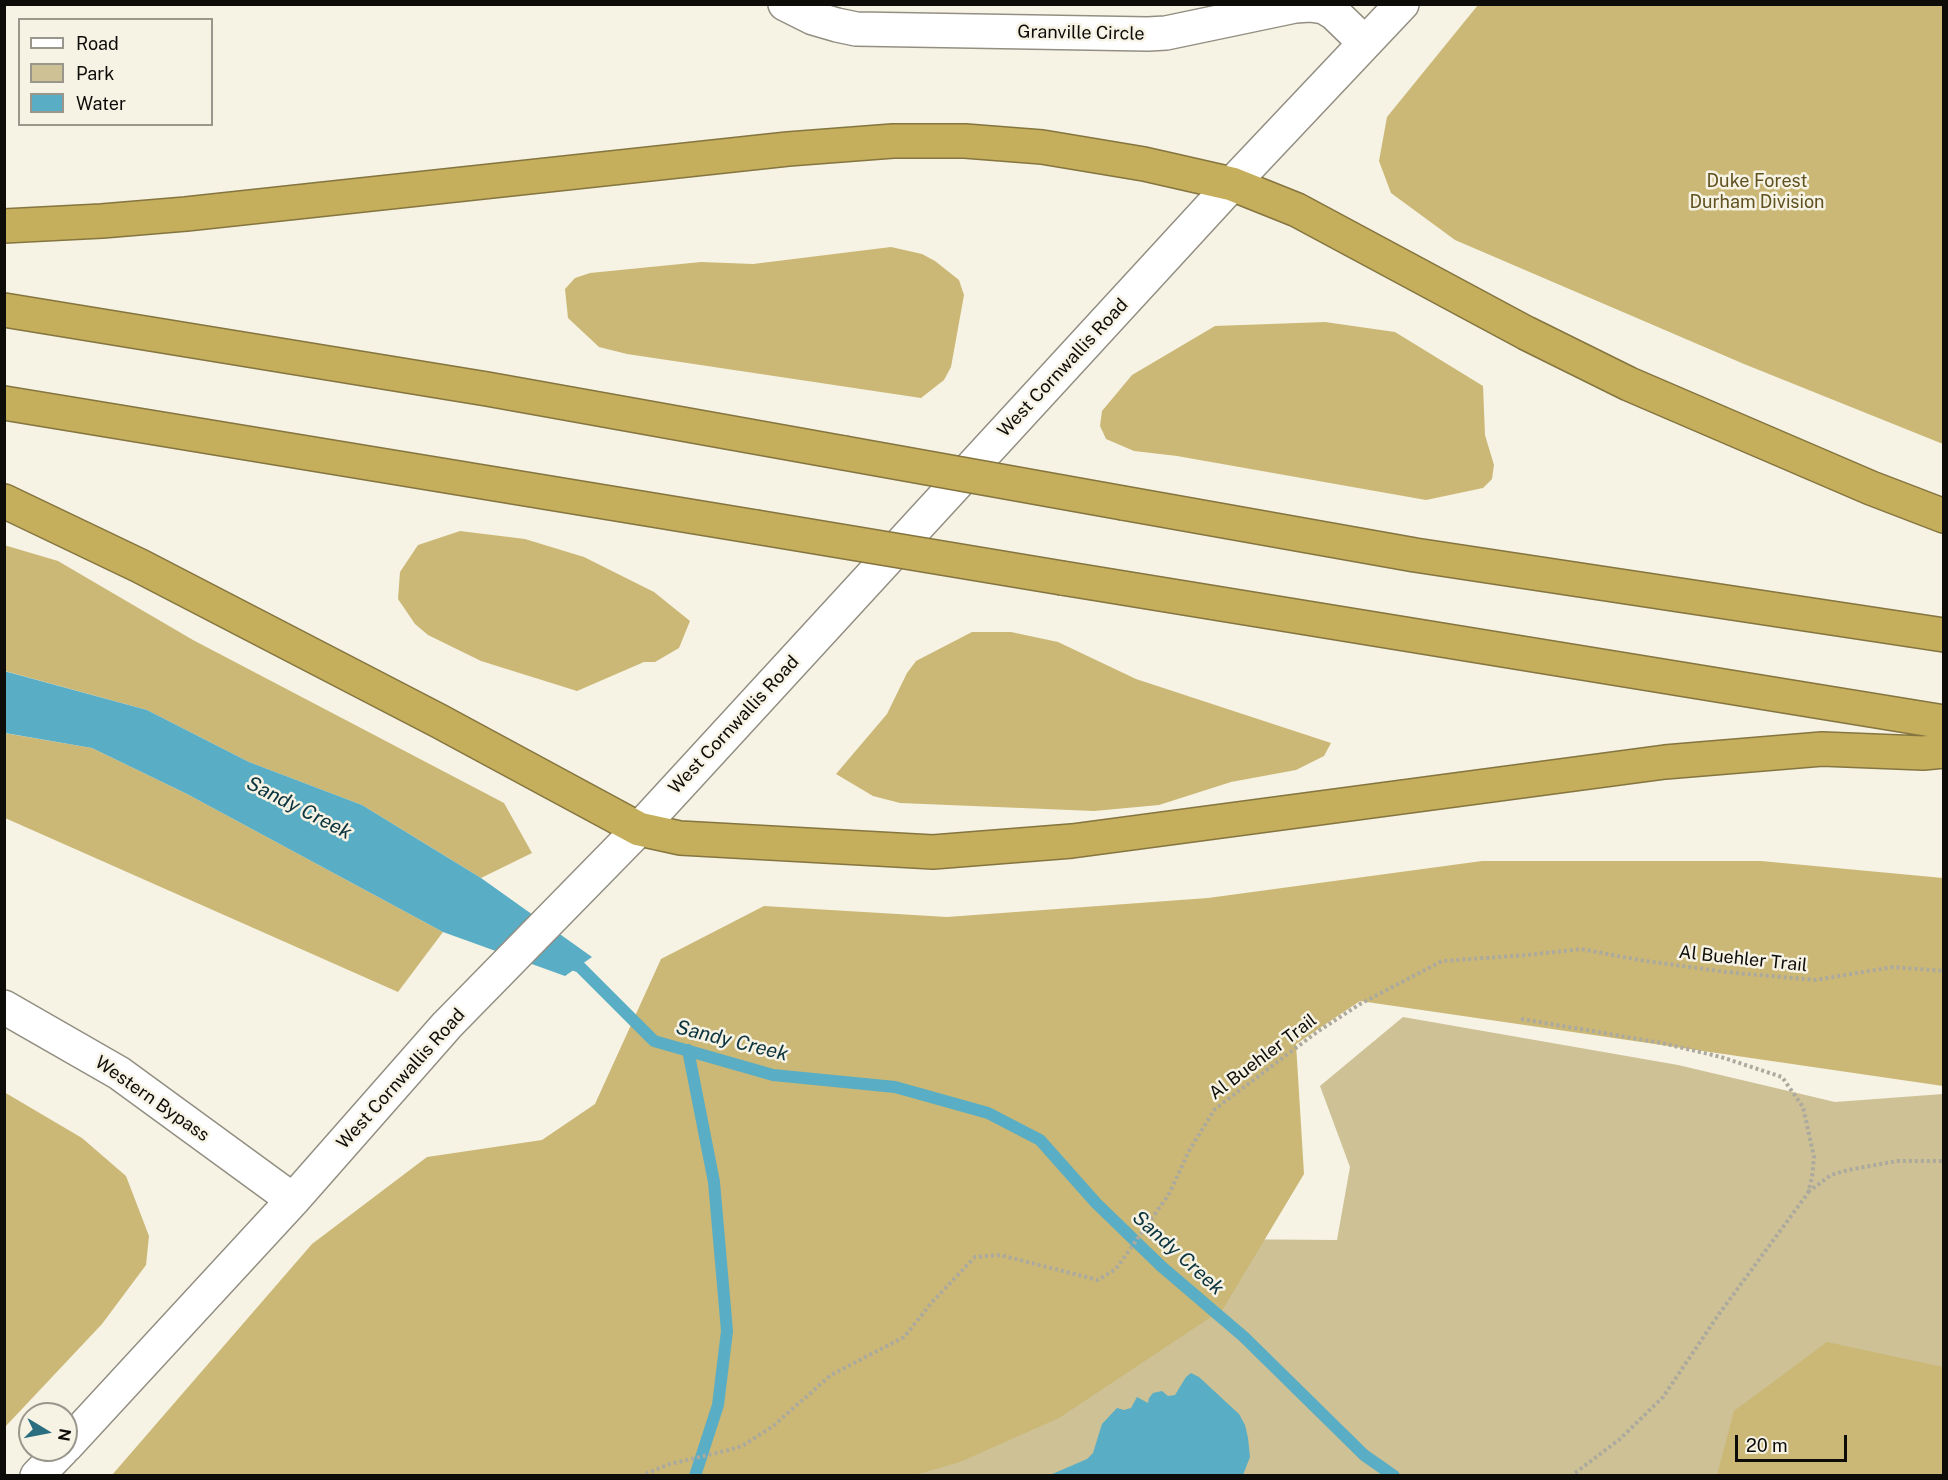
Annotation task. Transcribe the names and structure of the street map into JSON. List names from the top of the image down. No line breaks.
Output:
{"streets":{"street":["Granville Circle","West Cornwallis Road","Western Bypass"],"path":["Al Buehler Trail"]},"crossings":[["Granville Circle","West Cornwallis Road"],["West Cornwallis Road","Western Bypass"]],"water":["Sandy Creek"],"parks":["Duke Forest Durham Division"],"legend":["Road","Park","Water"],"scale_bar":"20 m","north":"right"}
